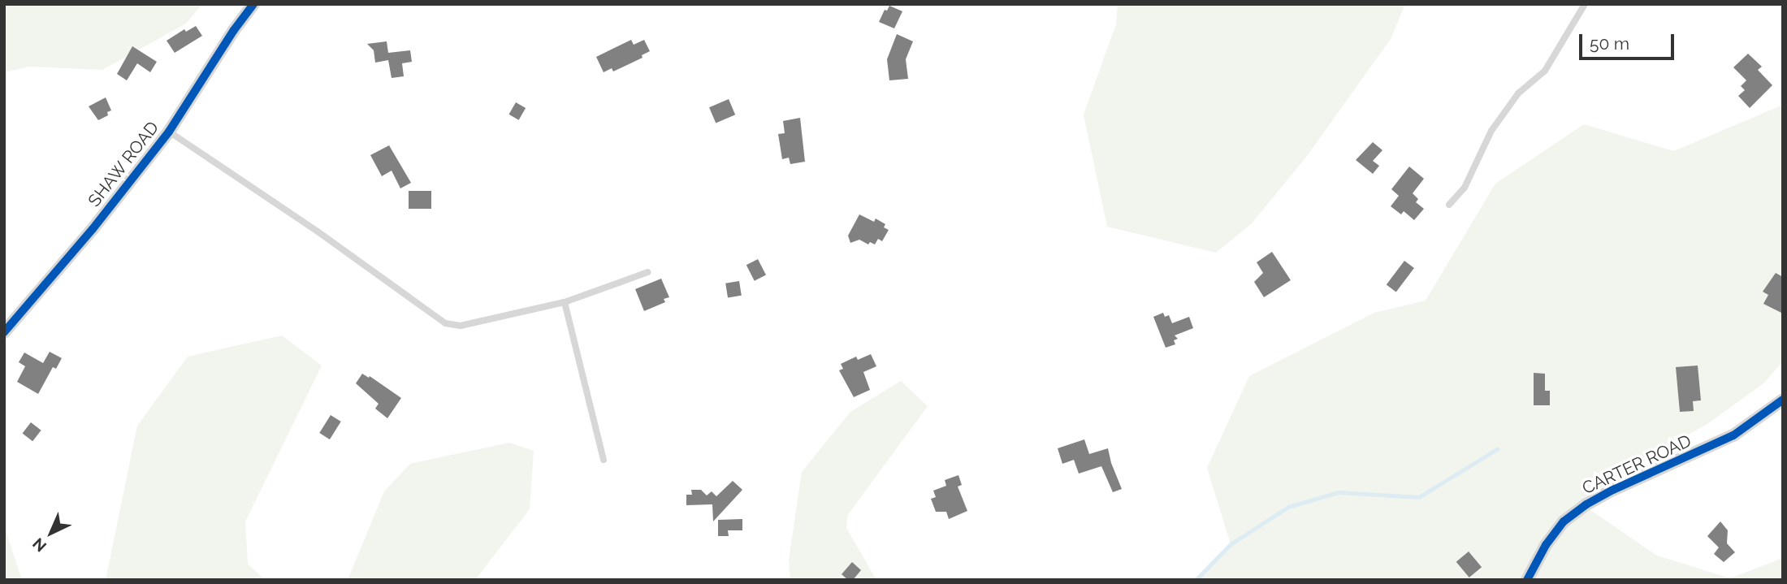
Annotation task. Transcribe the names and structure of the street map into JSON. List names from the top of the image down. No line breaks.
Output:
{"streets":{"street":["SHAW ROAD","CARTER ROAD"]},"scale_bar":"50 m","north":"bottom left"}
